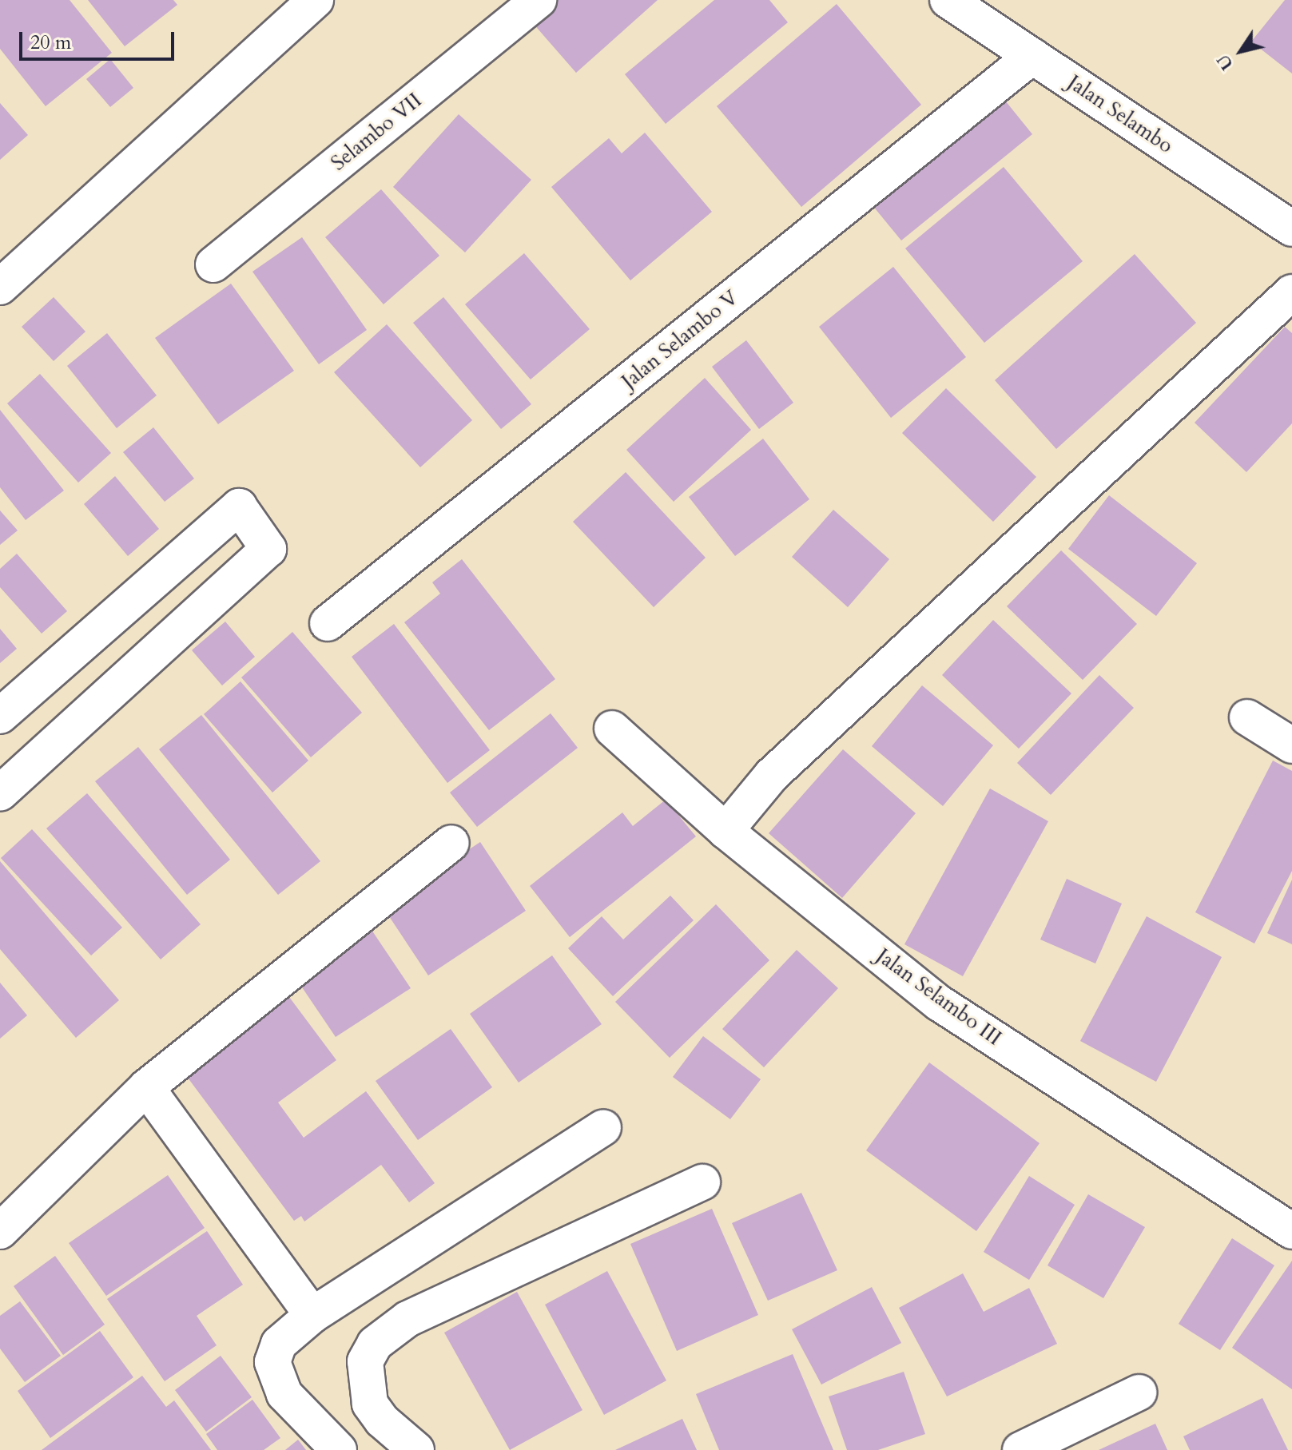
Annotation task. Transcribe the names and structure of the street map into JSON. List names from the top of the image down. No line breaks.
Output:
{"streets":{"street":["Jalan Selambo","Selambo VII","Jalan Selambo V","Jalan Selambo III"]},"crossings":[["Jalan Selambo","Jalan Selambo V"]],"scale_bar":"20 m","north":"bottom left"}
